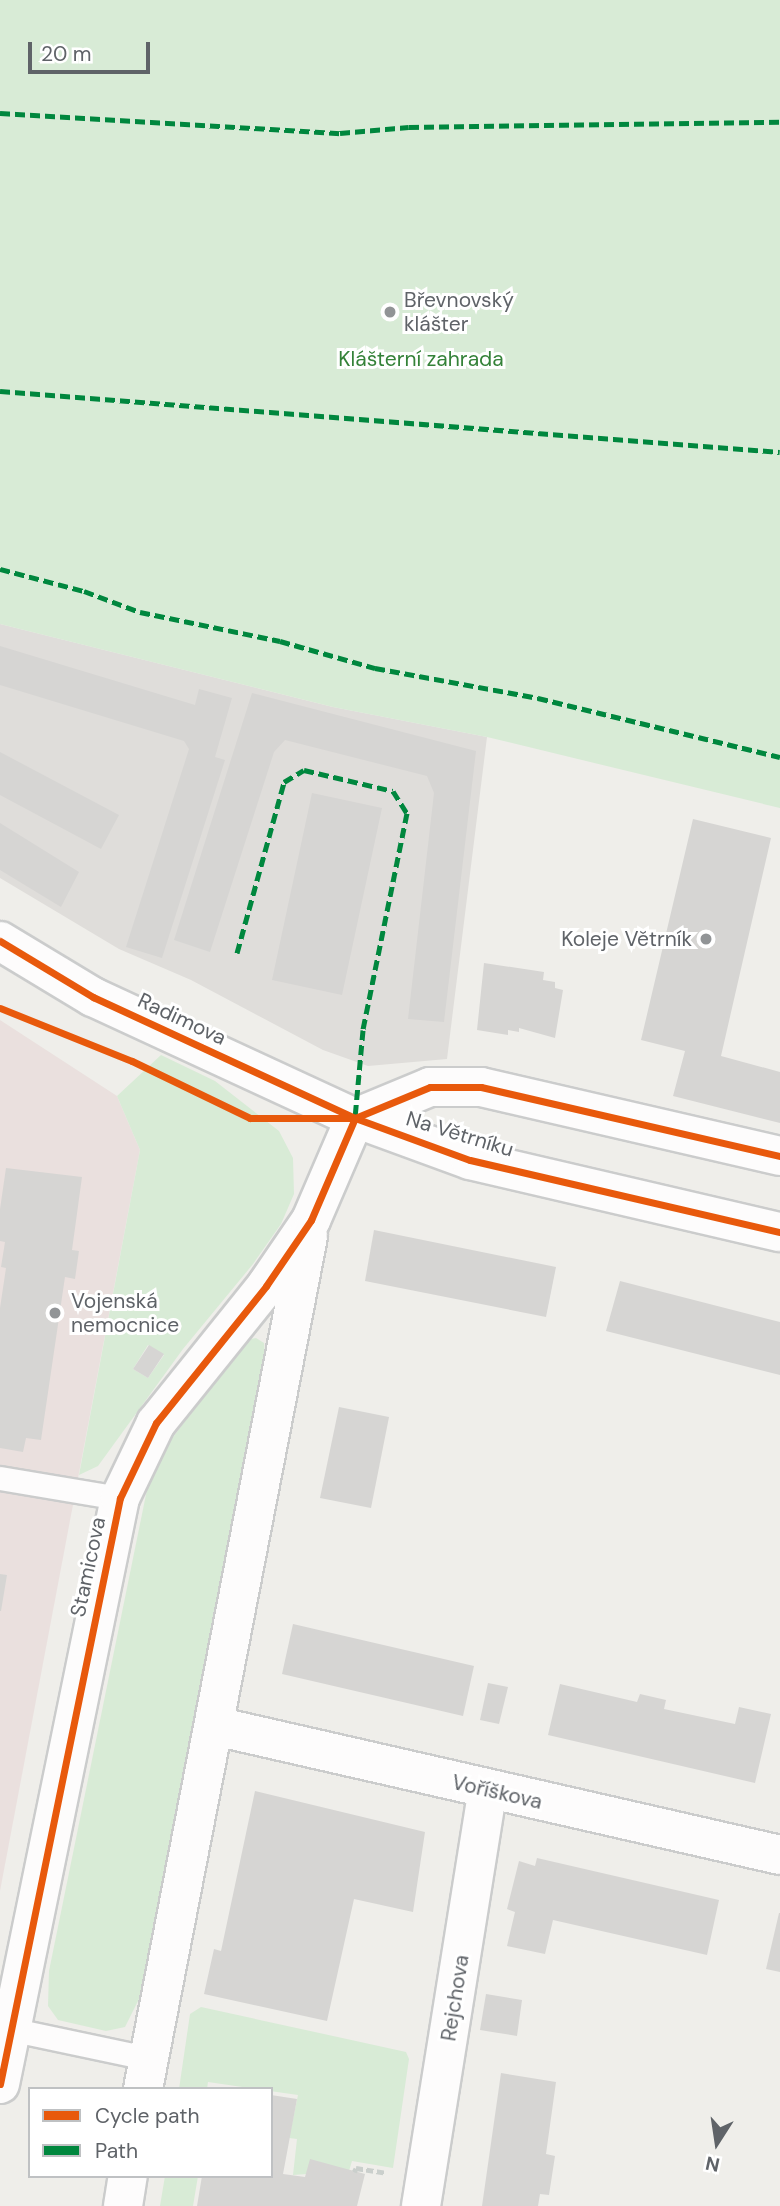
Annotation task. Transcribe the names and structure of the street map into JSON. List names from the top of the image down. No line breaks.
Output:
{"streets":{"street":["Radimova","Na Větrníku","Stamicova","Voříškova","Rejchova"]},"crossings":[["Radimova","Na Větrníku"],["Radimova","Stamicova"],["Na Větrníku","Stamicova"],["Stamicova","Voříškova"],["Voříškova","Rejchova"]],"parks":["Klášterní zahrada"],"places":["Břevnovský klášter","Koleje Větrník","Vojenská nemocnice"],"legend":["Cycle path","Path"],"scale_bar":"20 m","north":"bottom"}
